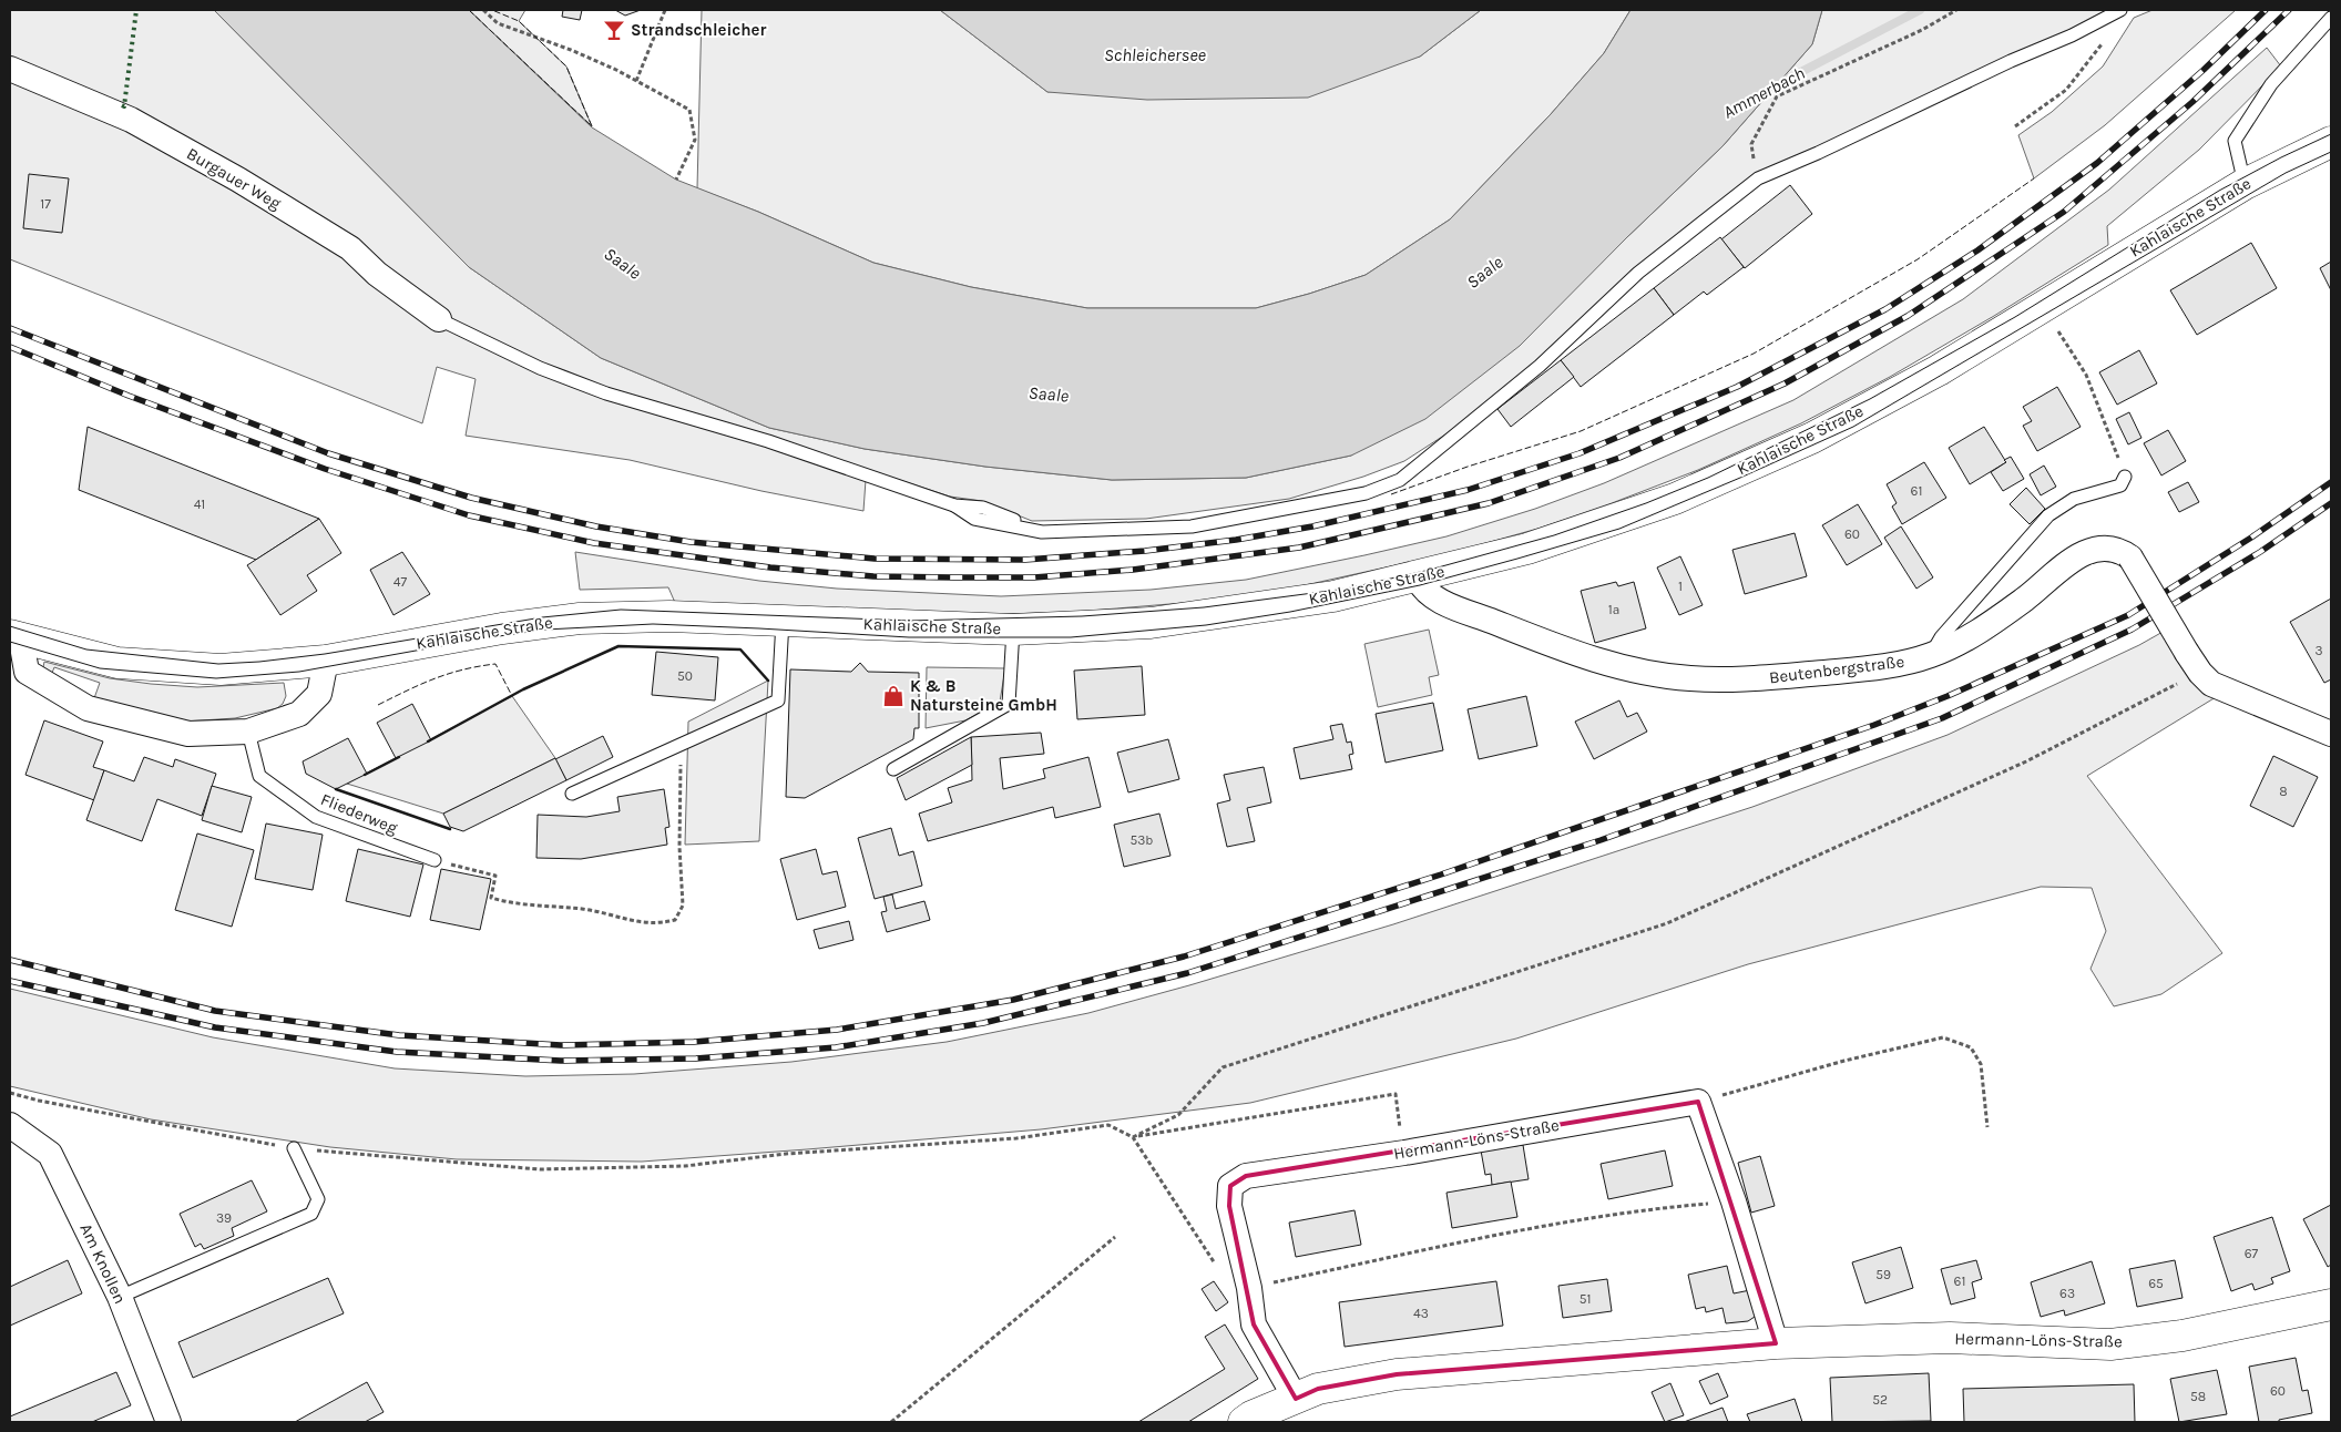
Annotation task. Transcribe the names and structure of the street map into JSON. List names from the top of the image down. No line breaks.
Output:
{"streets":{"main road":["Kahlaische Straße","Hermann-Löns-Straße"],"street":["Burgauer Weg","Beutenbergstraße","Am Knollen"],"lane":["Fliederweg"]},"crossings":[["Kahlaische Straße","Beutenbergstraße"],["Kahlaische Straße","Fliederweg"]],"water":["Schleichersee","Ammerbach","Saale"],"places":{"bar":["Strandschleicher"],"shop":["K & B Natursteine GmbH"]},"house_numbers":["17","61","41","60","47","1","1a","3","50","8","53b","39","67","59","61","65","63","51","43","60","58","52"]}
